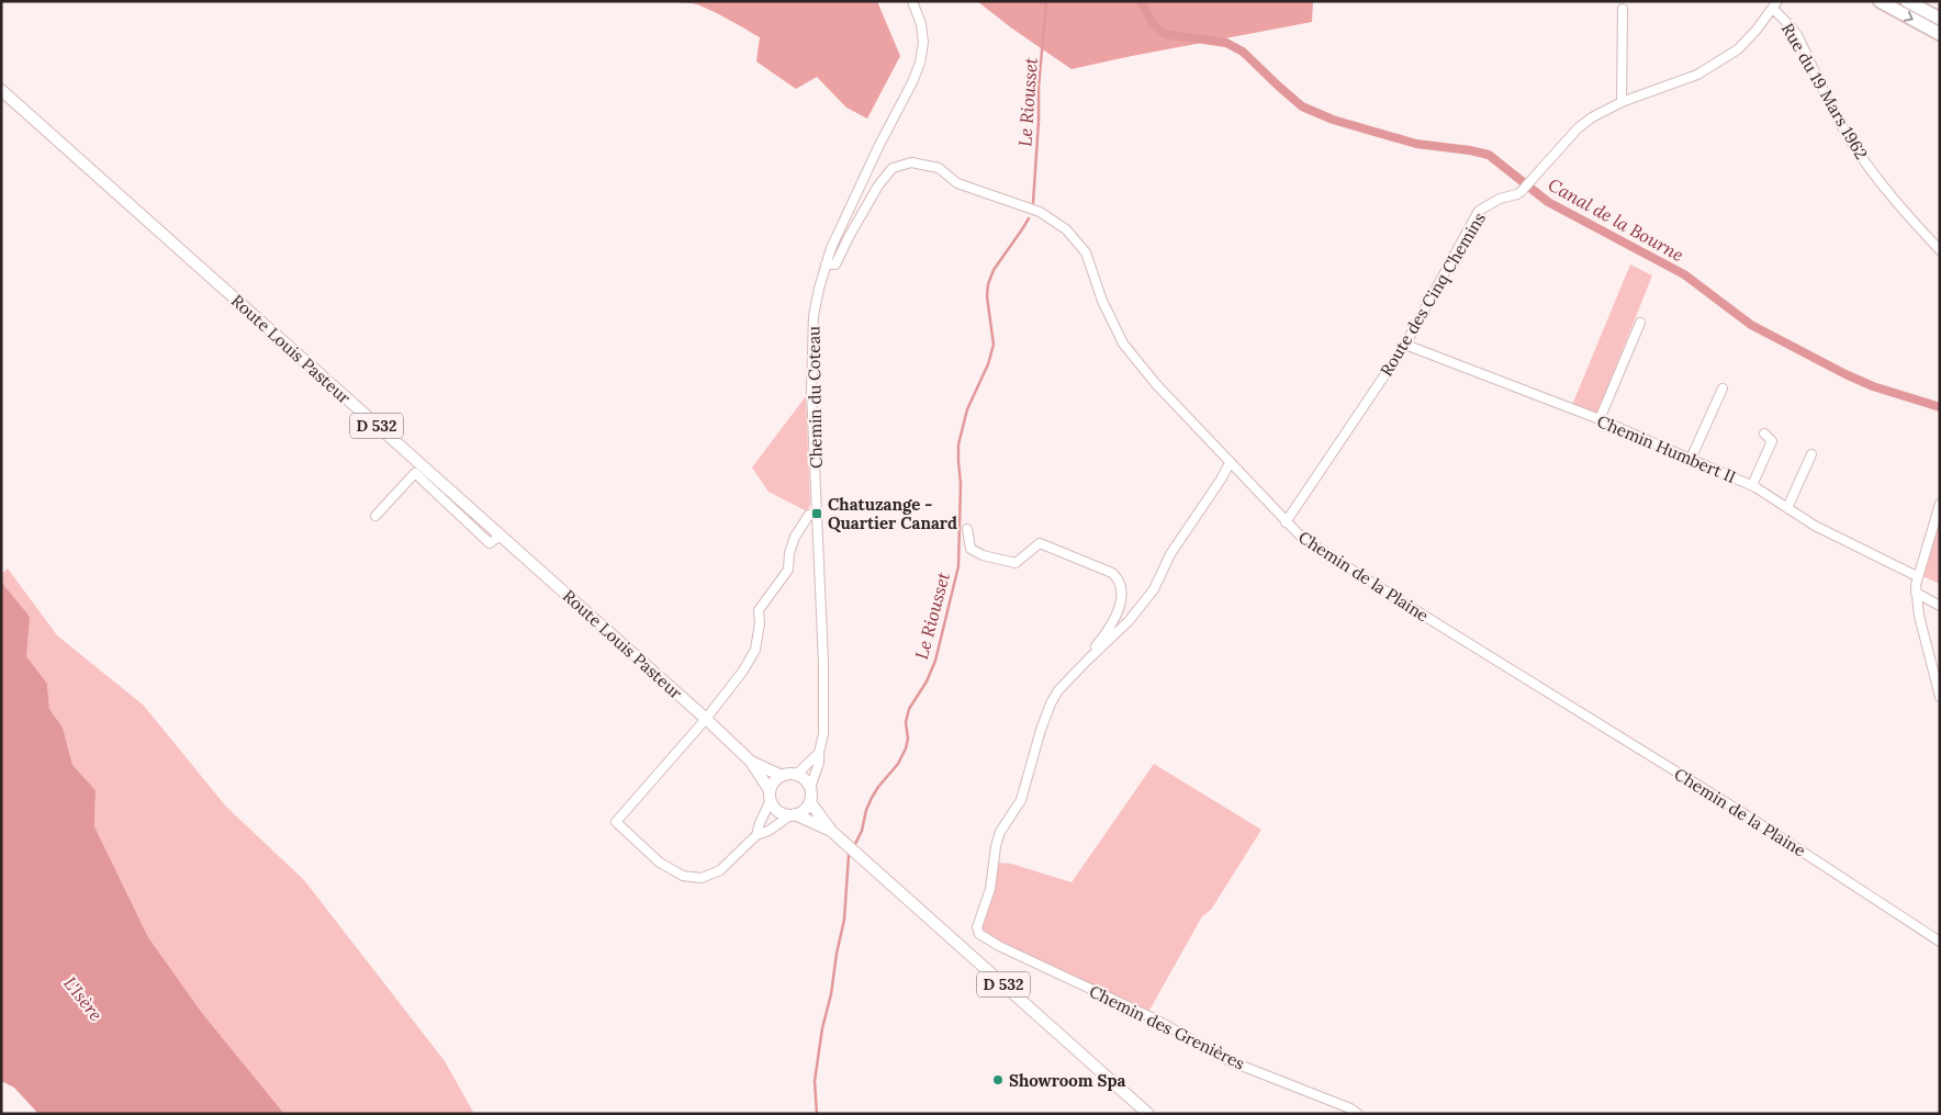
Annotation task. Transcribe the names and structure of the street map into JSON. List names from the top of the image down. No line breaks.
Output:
{"streets":{"main road":["Route Louis Pasteur","D 532"],"street":["Rue du 19 Mars 1962","Route des Cinq Chemins","Chemin du Coteau","Chemin Humbert II","Chemin de la Plaine","Chemin des Grenières"]},"crossings":[["Rue du 19 Mars 1962","Route des Cinq Chemins"],["Route des Cinq Chemins","Chemin Humbert II"],["Route des Cinq Chemins","Chemin de la Plaine"],["Route Louis Pasteur","Chemin du Coteau"],["Route Louis Pasteur","D 532"],["Chemin du Coteau","D 532"],["Chemin du Coteau","Chemin de la Plaine"]],"water":["Le Riousset","Canal de la Bourne","L'Isère"],"places":{"transit":["Chatuzange - Quartier Canard"],"other":["Showroom Spa"]}}
